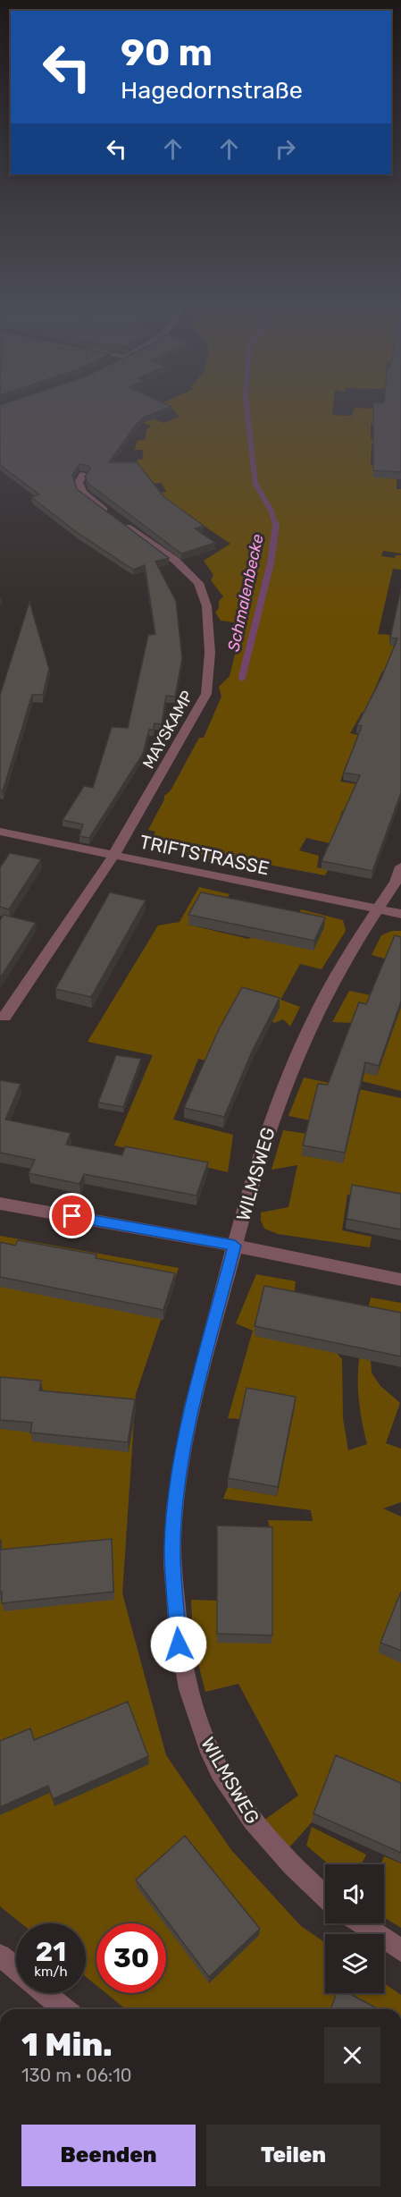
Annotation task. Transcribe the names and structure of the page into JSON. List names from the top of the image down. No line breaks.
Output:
{"streets":{"street":["MAYSKAMP","TRIFTSTRASSE","WILMSWEG"]},"crossings":[["MAYSKAMP","TRIFTSTRASSE"],["TRIFTSTRASSE","WILMSWEG"]],"water":["Schmalenbecke"],"page":{"turn":["90 m","Hagedornstraße"],"speed":"21 km/h","limit":"30","heading":["1 Min.","130 m · 06:10"],"buttons":["Beenden","Teilen"]}}
